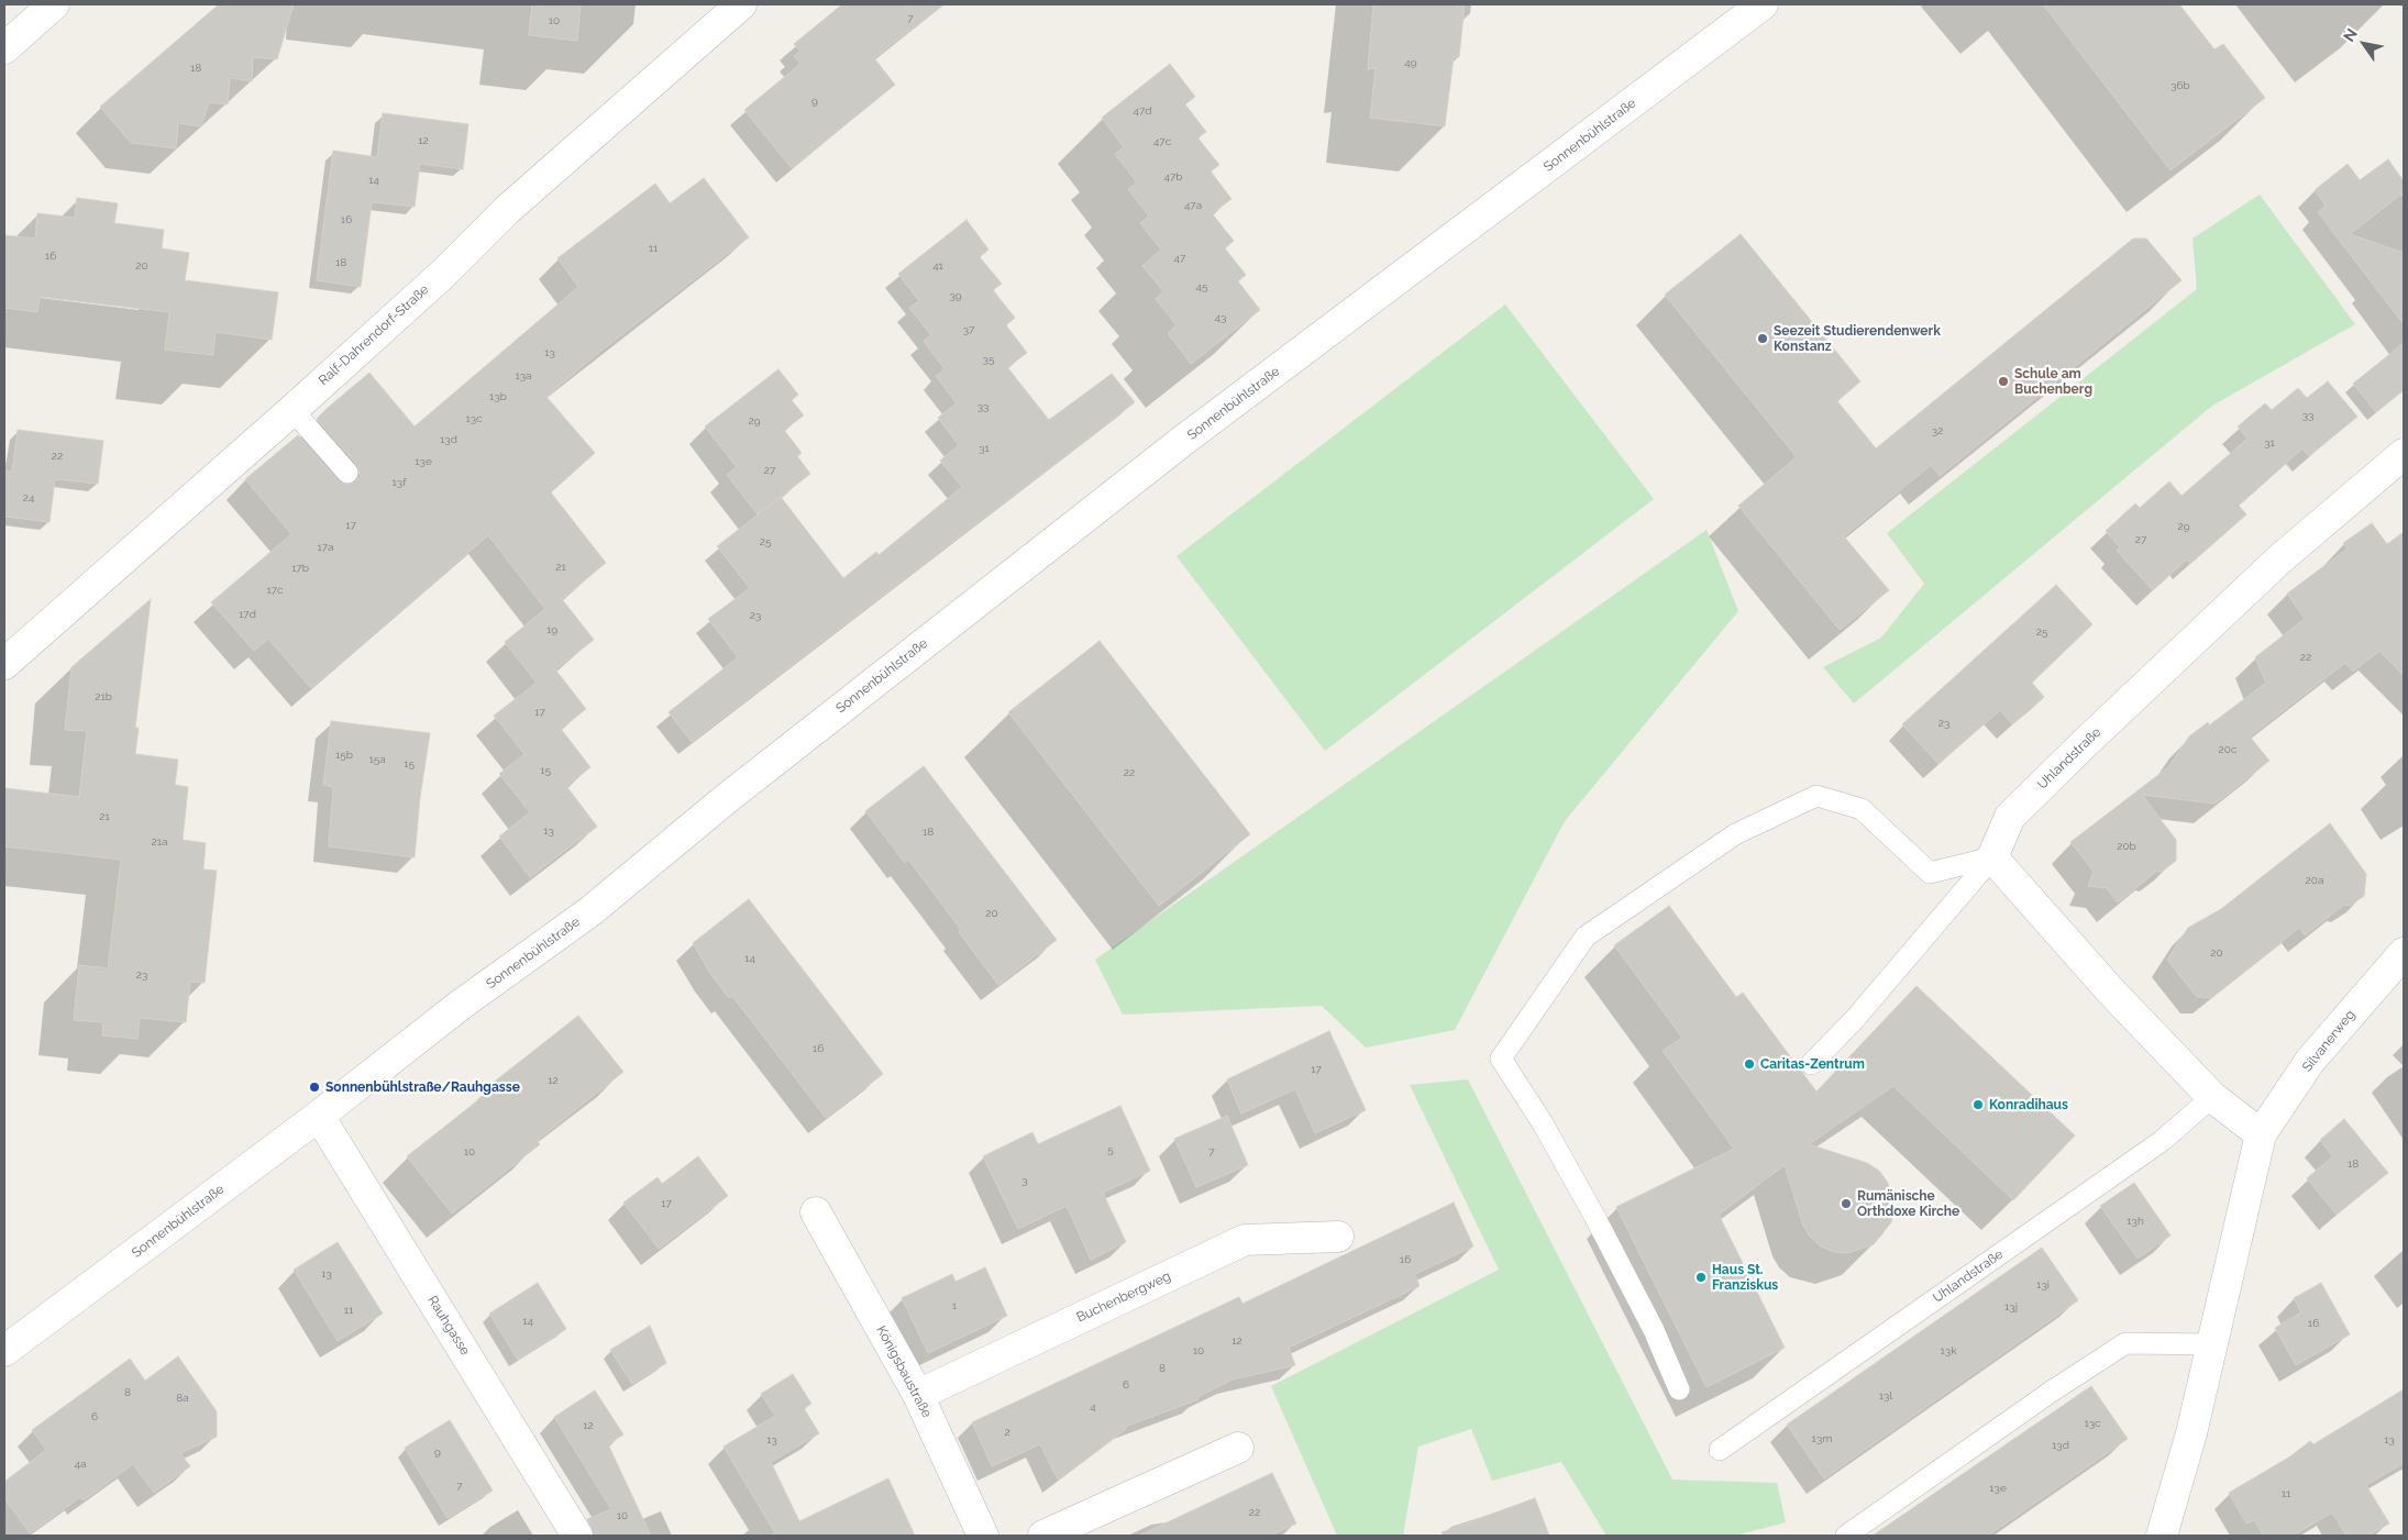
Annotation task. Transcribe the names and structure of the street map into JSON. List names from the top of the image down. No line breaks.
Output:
{"streets":{"street":["Sonnenbühlstraße","Ralf-Dahrendorf-Straße","Uhlandstraße","Silvanerweg","Buchenbergweg","Rauhgasse","Königsbaustraße"]},"crossings":[["Sonnenbühlstraße","Rauhgasse"],["Buchenbergweg","Königsbaustraße"]],"places":["Seezeit Studierendenwerk Konstanz","Schule am Buchenberg","Caritas-Zentrum","Sonnenbühlstraße/Rauhgasse","Konradihaus","Rumänische Orthdoxe Kirche","Haus St. Franziskus"],"house_numbers":["7","10","49","18","36b","9","47d","12","47c","47b","14","47a","16","11","16","47","18","20","41","45","39","43","37","13","35","13a","13b","33","33","13c","29","32","13d","31","31","22","13e","27","13f","24","17","29","27","25","17a","21","17b","17c","17d","23","19","25","22","21b","17","23","20c","15b","15a","15","15","22","21","13","18","21a","20b","20a","20","20","14","23","16","17","12","5","10","7","18","3","17","13h","16","13","13i","1","13j","11","14","16","12","10","13k","8","6","8","13l","8a","4","6","13c","12","2","13m","13","13","13d","9","4a","7","13e","11","22","10"],"north":"top left"}
